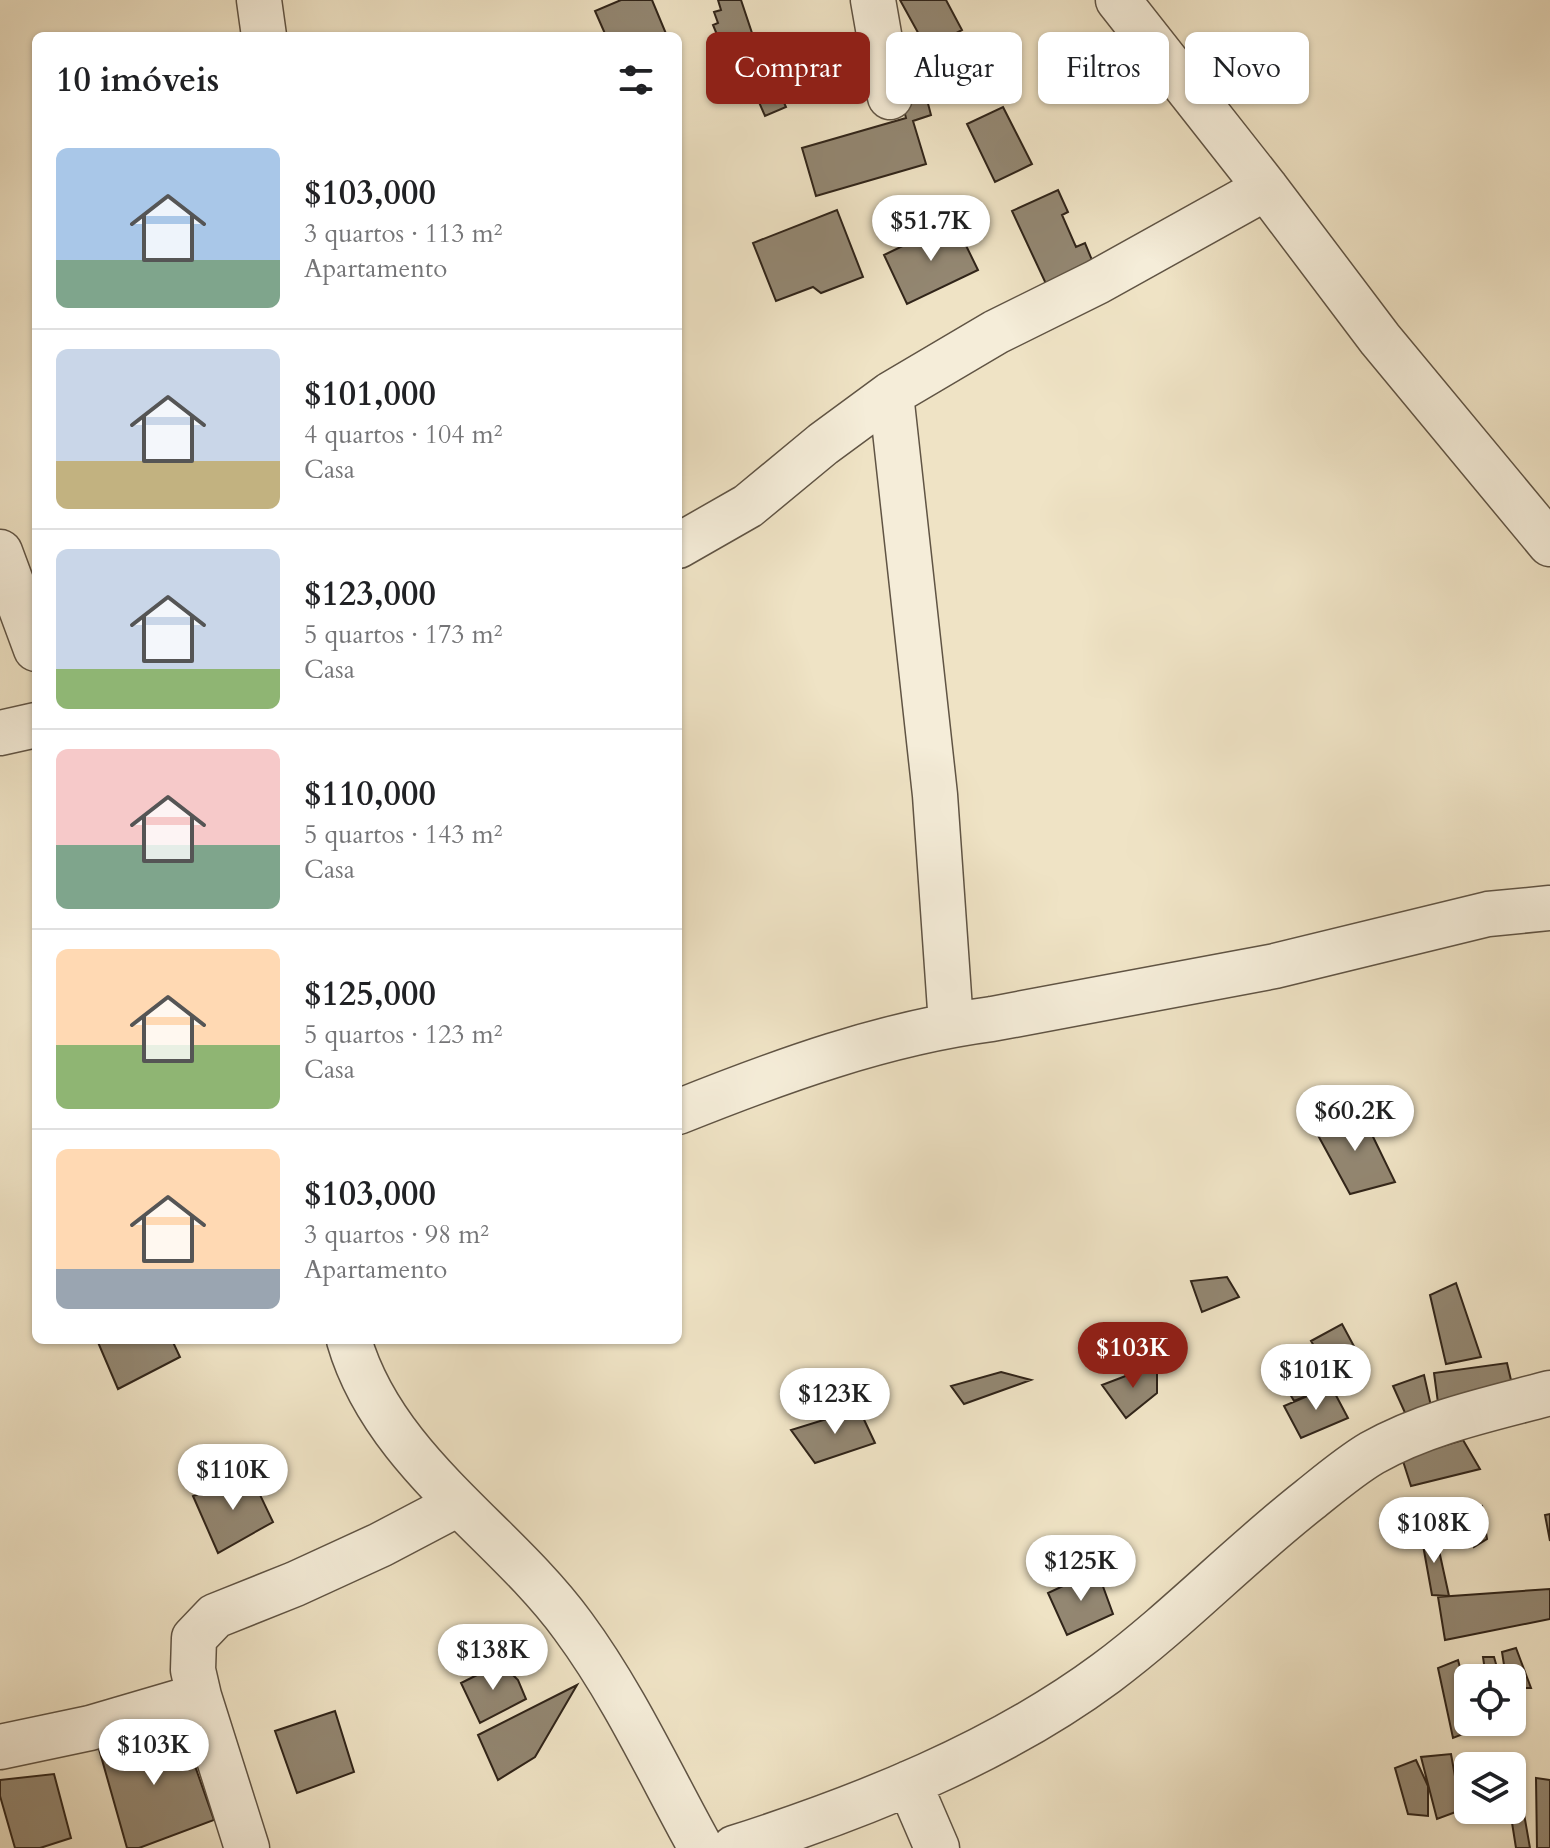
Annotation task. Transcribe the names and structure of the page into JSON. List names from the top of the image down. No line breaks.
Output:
{"page":{"chip":["Comprar","Alugar","Filtros","Novo"],"heading":"10 imóveis","list":[{"name":"$103,000","note":"3 quartos · 113 m² · Apartamento"},{"name":"$101,000","note":"4 quartos · 104 m² · Casa"},{"name":"$123,000","note":"5 quartos · 173 m² · Casa"},{"name":"$110,000","note":"5 quartos · 143 m² · Casa"},{"name":"$125,000","note":"5 quartos · 123 m² · Casa"},{"name":"$103,000","note":"3 quartos · 98 m² · Apartamento"}],"price":["$51.7K","$60.2K","$103K","$101K","$123K","$110K","$108K","$125K","$138K","$103K"]}}
